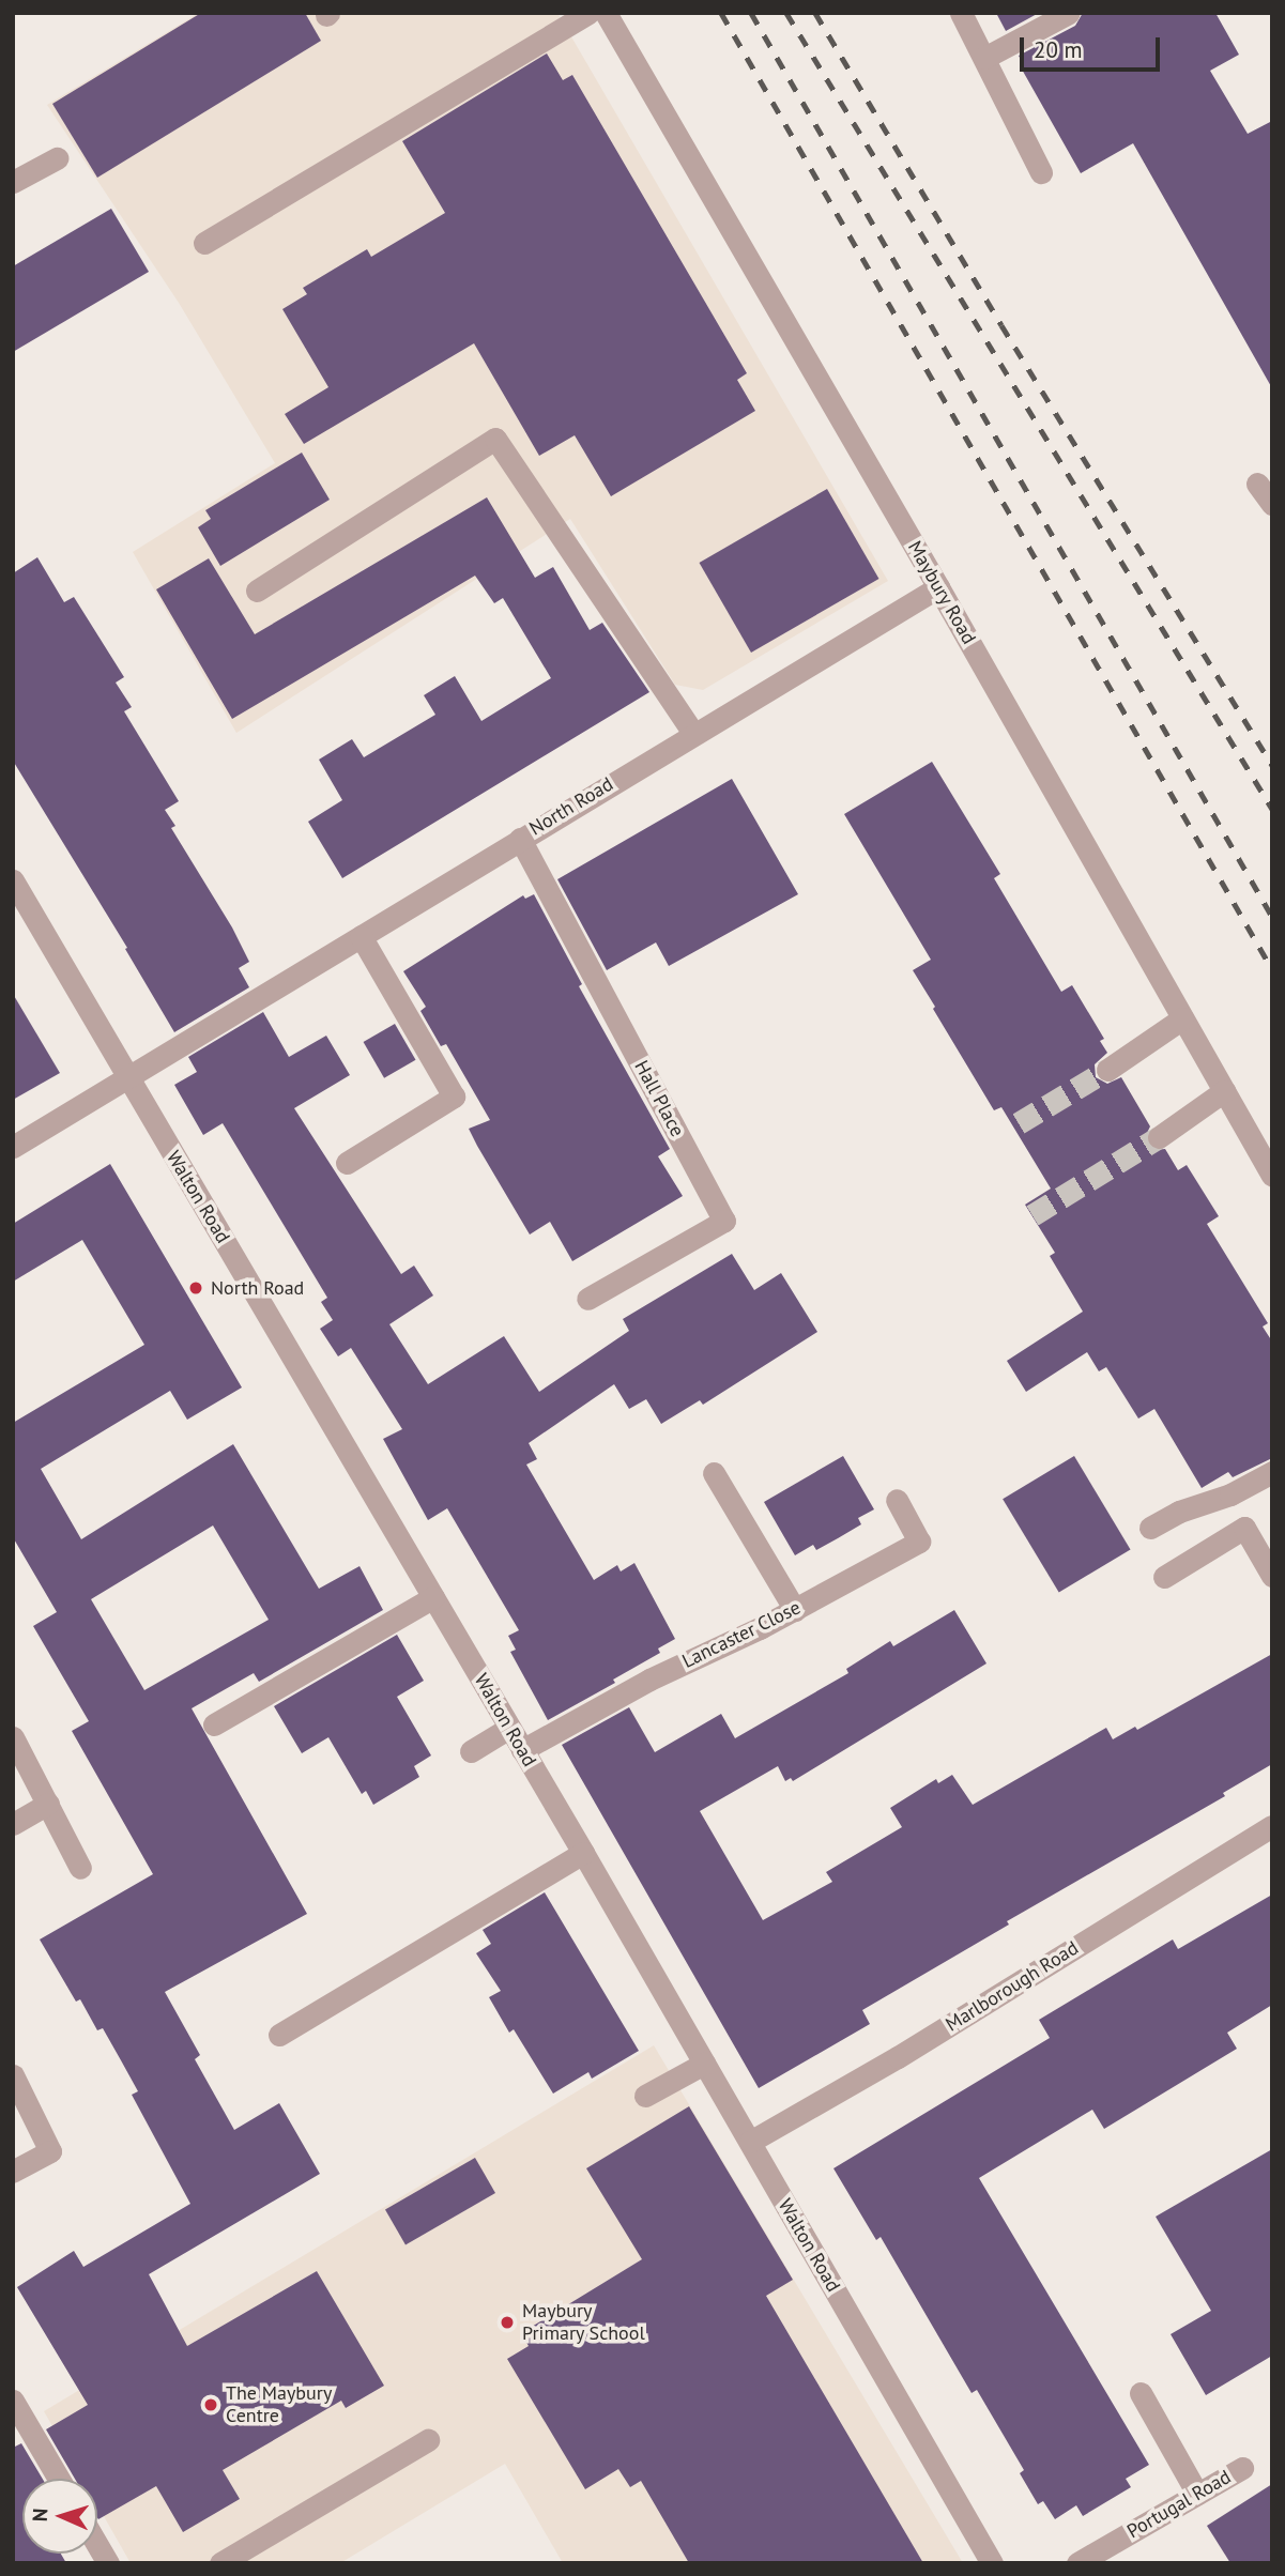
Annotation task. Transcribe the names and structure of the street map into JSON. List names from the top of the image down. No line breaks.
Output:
{"streets":{"street":["Maybury Road","North Road","Hall Place","Walton Road","Lancaster Close","Marlborough Road","Portugal Road"]},"crossings":[["Maybury Road","North Road"],["North Road","Hall Place"],["North Road","Walton Road"],["Walton Road","Lancaster Close"],["Walton Road","Marlborough Road"]],"places":["North Road","Maybury Primary School","The Maybury Centre"],"scale_bar":"20 m","north":"left"}
